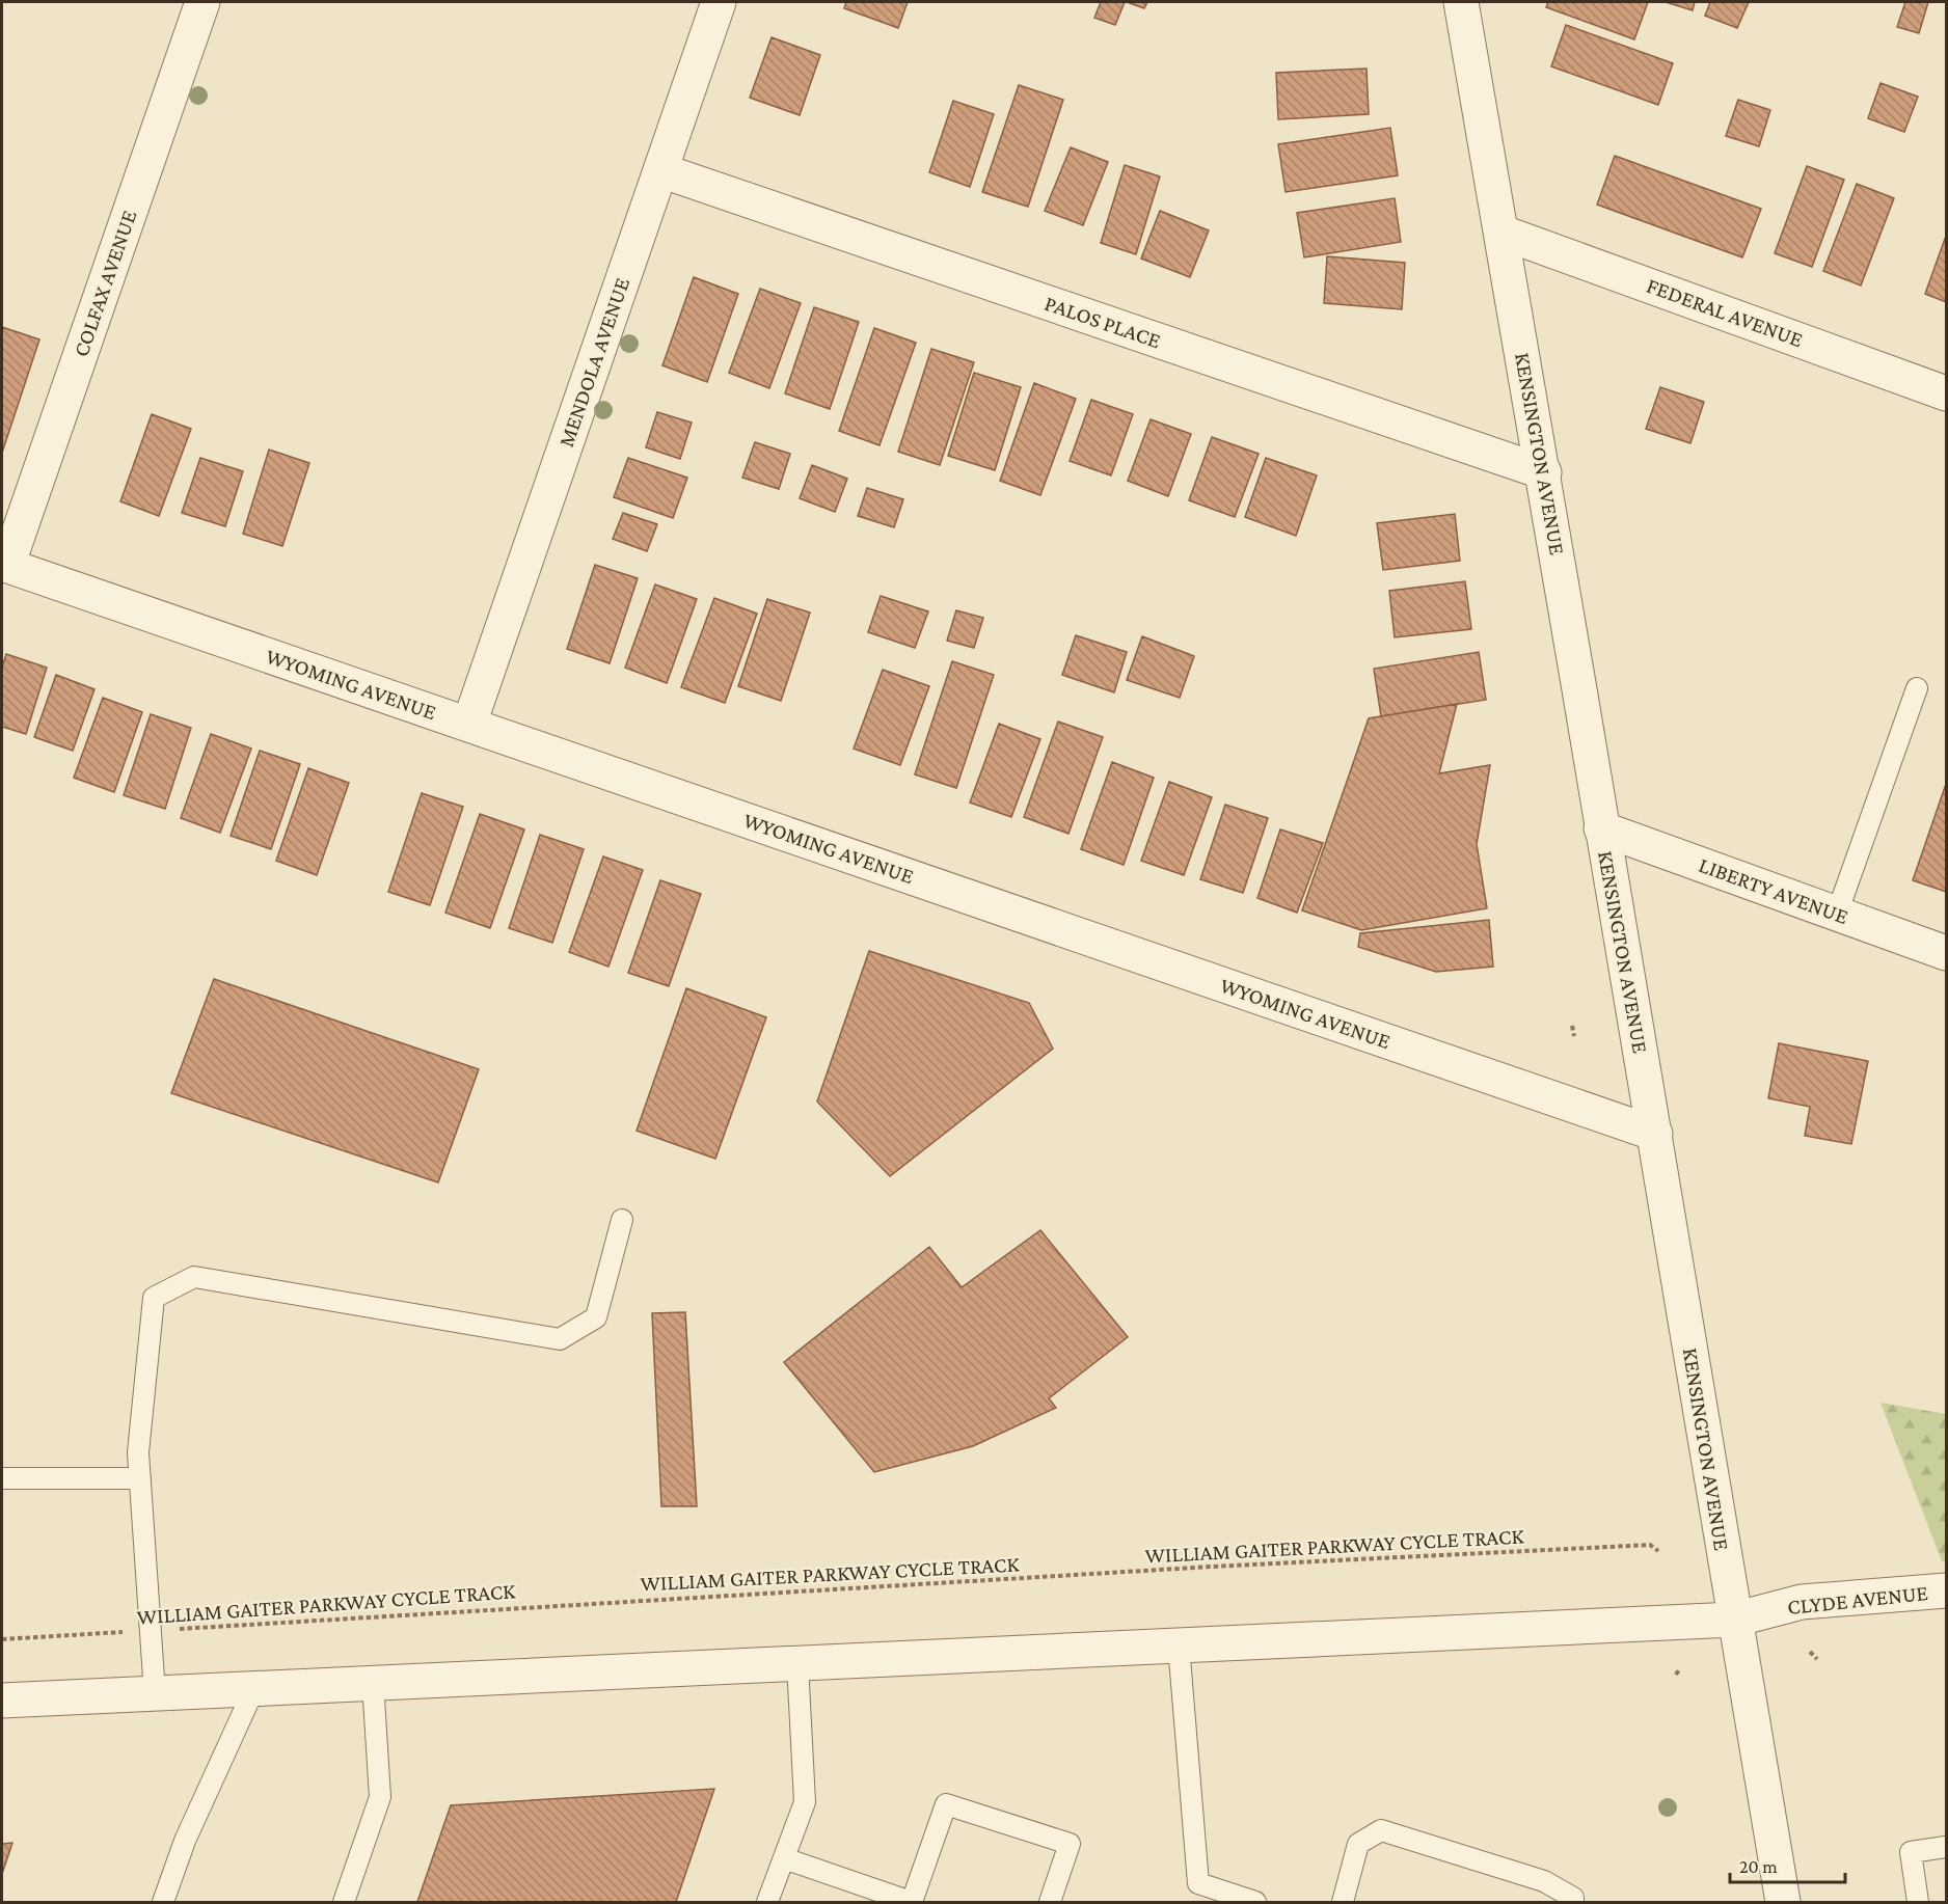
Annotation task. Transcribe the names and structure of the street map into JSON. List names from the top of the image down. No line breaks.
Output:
{"streets":{"street":["COLFAX AVENUE","FEDERAL AVENUE","PALOS PLACE","MENDOLA AVENUE","KENSINGTON AVENUE","WYOMING AVENUE","LIBERTY AVENUE","CLYDE AVENUE"],"path":["WILLIAM GAITER PARKWAY CYCLE TRACK"]},"crossings":[["COLFAX AVENUE","WYOMING AVENUE"],["FEDERAL AVENUE","KENSINGTON AVENUE"],["PALOS PLACE","MENDOLA AVENUE"],["PALOS PLACE","KENSINGTON AVENUE"],["MENDOLA AVENUE","WYOMING AVENUE"],["KENSINGTON AVENUE","WYOMING AVENUE"],["KENSINGTON AVENUE","LIBERTY AVENUE"],["KENSINGTON AVENUE","CLYDE AVENUE"]],"scale_bar":"20 m"}
